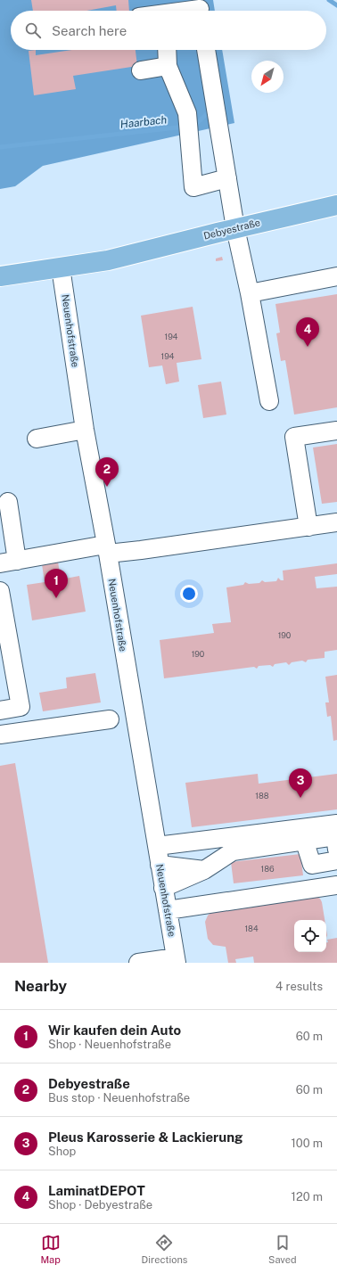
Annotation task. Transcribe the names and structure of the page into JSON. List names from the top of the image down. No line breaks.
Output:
{"streets":{"main road":["Debyestraße"],"street":["Neuenhofstraße"]},"crossings":[["Debyestraße","Neuenhofstraße"]],"water":["Haarbach"],"house_numbers":["194","194","190","190","188","186","184"],"north":"bottom left","page":{"search":"Search here","pins":["4","2","1","3"],"heading":["Nearby","4 results"],"list":[{"mark":"1","name":"Wir kaufen dein Auto","note":"Shop · Neuenhofstraße","value":"60 m"},{"mark":"2","name":"Debyestraße","note":"Bus stop · Neuenhofstraße","value":"60 m"},{"mark":"3","name":"Pleus Karosserie & Lackierung","note":"Shop","value":"100 m"},{"mark":"4","name":"LaminatDEPOT","note":"Shop · Debyestraße","value":"120 m"}],"nav":["Map","Directions","Saved"]}}
